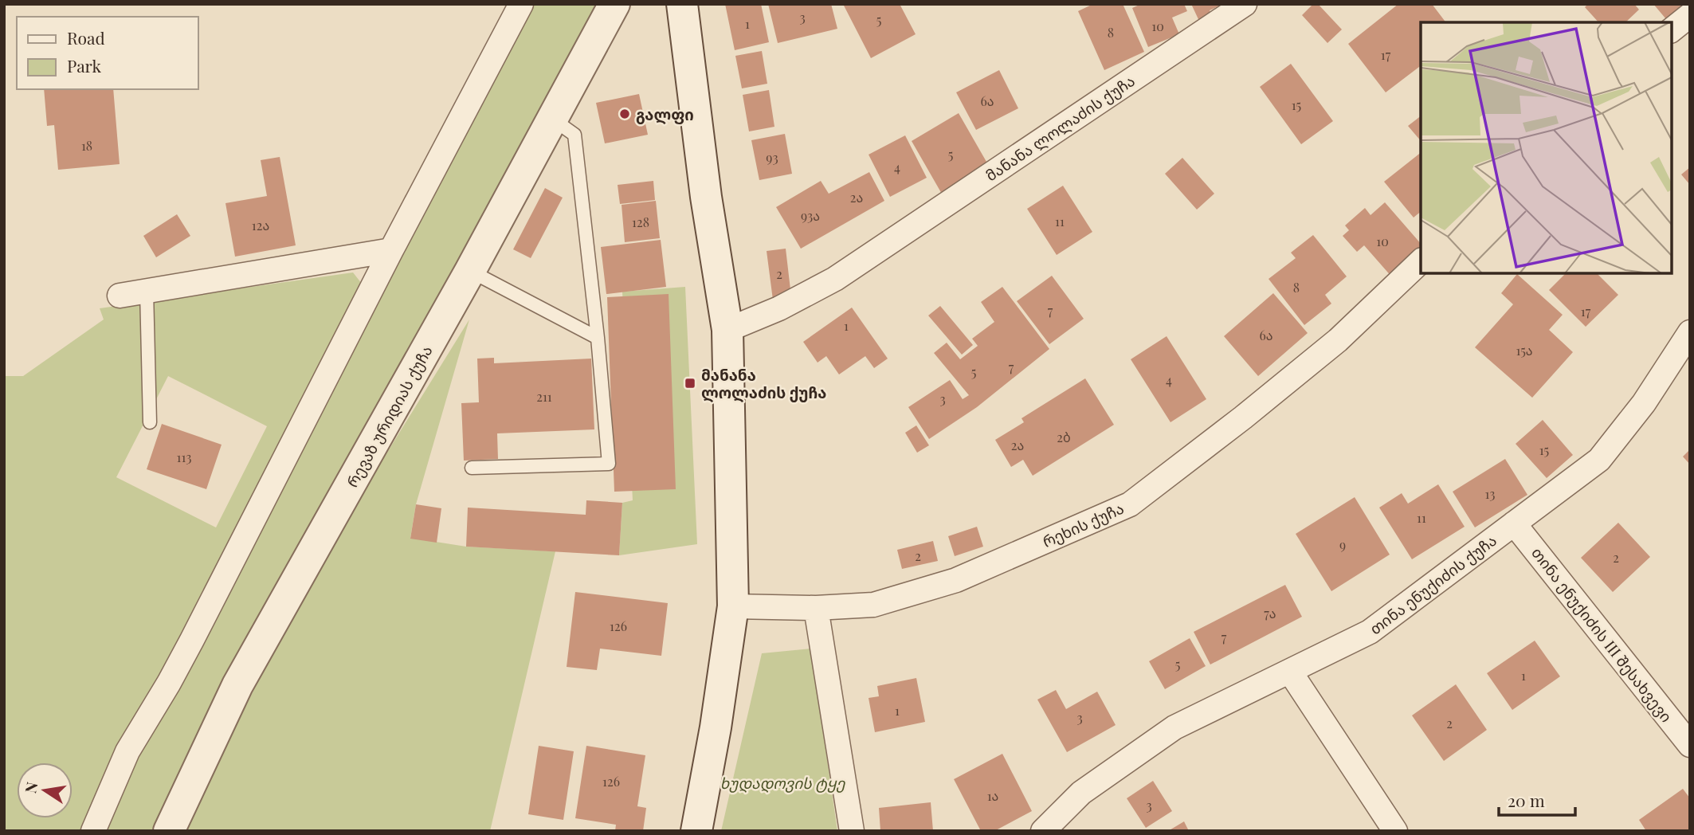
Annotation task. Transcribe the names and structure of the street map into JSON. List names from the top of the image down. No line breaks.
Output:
{"streets":{"street":["მანანა ლოლაძის ქუჩა","რევაზ ურიდიას ქუჩა","რეხის ქუჩა","თინა ენუქიძის ქუჩა","თინა ენუქიძის III შესახვევი"]},"crossings":[["თინა ენუქიძის ქუჩა","თინა ენუქიძის III შესახვევი"]],"parks":["ხუდადოვის ტყე"],"places":{"other":["გალფი"],"transit":["მანანა ლოლაძის ქუჩა"]},"house_numbers":["3","5","1","10","8","17","6ა","15","18","5","93","4","2ა","93ა","11","128","12ა","10","2","8","7","17","1","6ა","15ა","7","5","4","211","3","2ბ","2ა","15","113","13","11","9","2","2","7ა","126","7","5","1","1","3","2","126","1ა","3"],"legend":["Road","Park"],"scale_bar":"20 m","north":"left"}
